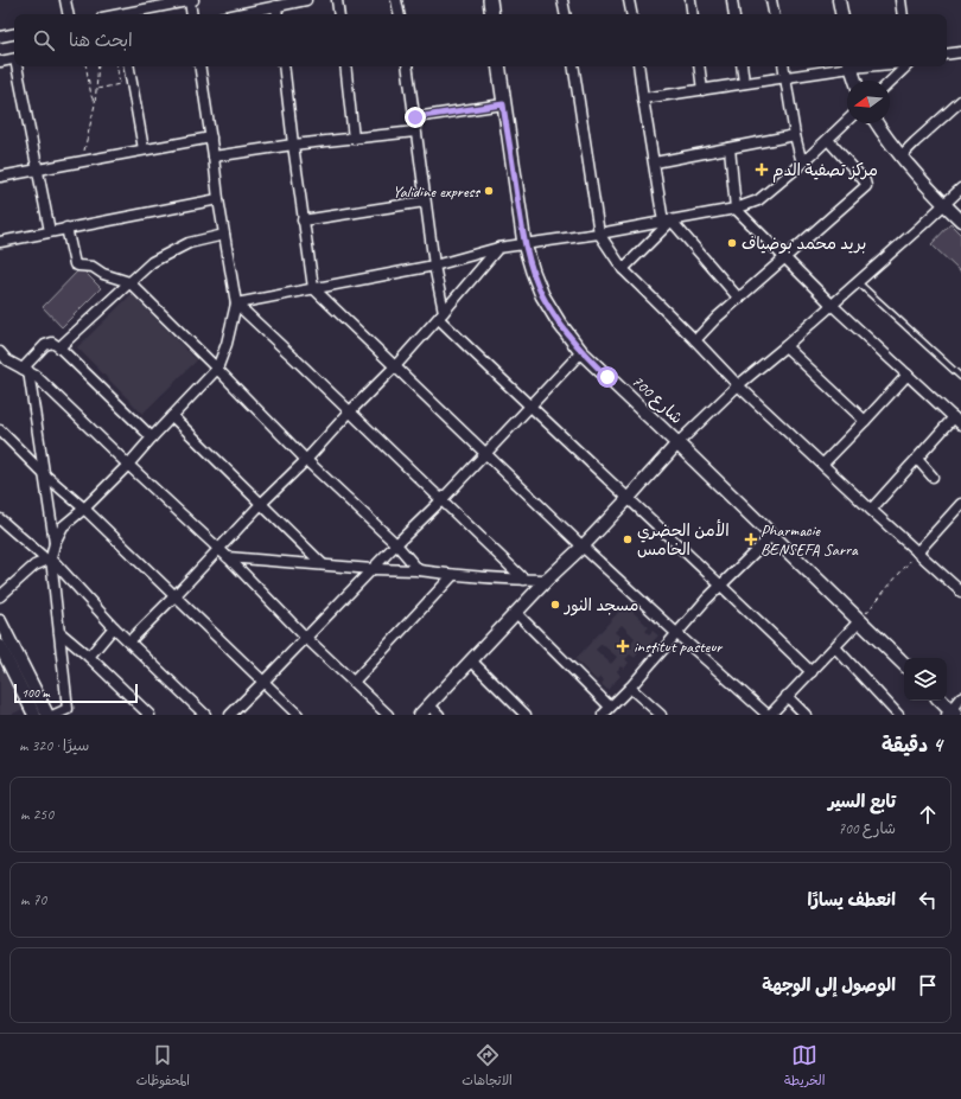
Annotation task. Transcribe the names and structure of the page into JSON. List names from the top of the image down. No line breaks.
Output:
{"streets":{"main road":["شارع 700"]},"places":{"health":["مركز تصفية الدم","Pharmacie BENSEFA Sarra","institut pasteur"],"other":["Yalidine express","بريد محمد بوضياف","الأمن الحضري الخامس","مسجد النور"]},"scale_bar":"100 m","north":"left","page":{"search":"ابحث هنا","scale":"100 m","heading":["4 دقيقة","سيرًا · 320 m"],"list":[["تابع السير","شارع 700","250 m"],["انعطف يسارًا","70 m"],"الوصول إلى الوجهة"],"nav":["الخريطة","الاتجاهات","المحفوظات"]}}
